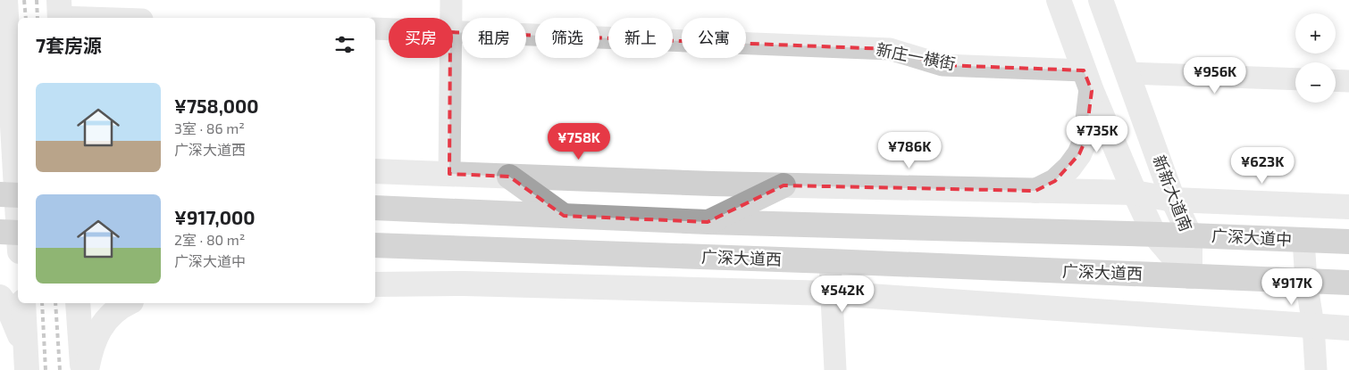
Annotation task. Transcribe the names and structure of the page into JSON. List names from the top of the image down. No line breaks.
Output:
{"streets":{"highway":["广深大道中","广深大道西"],"street":["新庄一横街","新新大道南"]},"crossings":[["新庄一横街","新新大道南"],["新新大道南","广深大道中"],["新新大道南","广深大道西"]],"page":{"map_buttons":["+","−"],"chip":["买房","租房","筛选","新上","公寓"],"heading":"7套房源","price":["¥956K","¥735K","¥758K","¥786K","¥623K","¥917K","¥542K"],"list":[{"name":"¥758,000","note":"3室 · 86 m² · 广深大道西"},{"name":"¥917,000","note":"2室 · 80 m² · 广深大道中"}]}}
